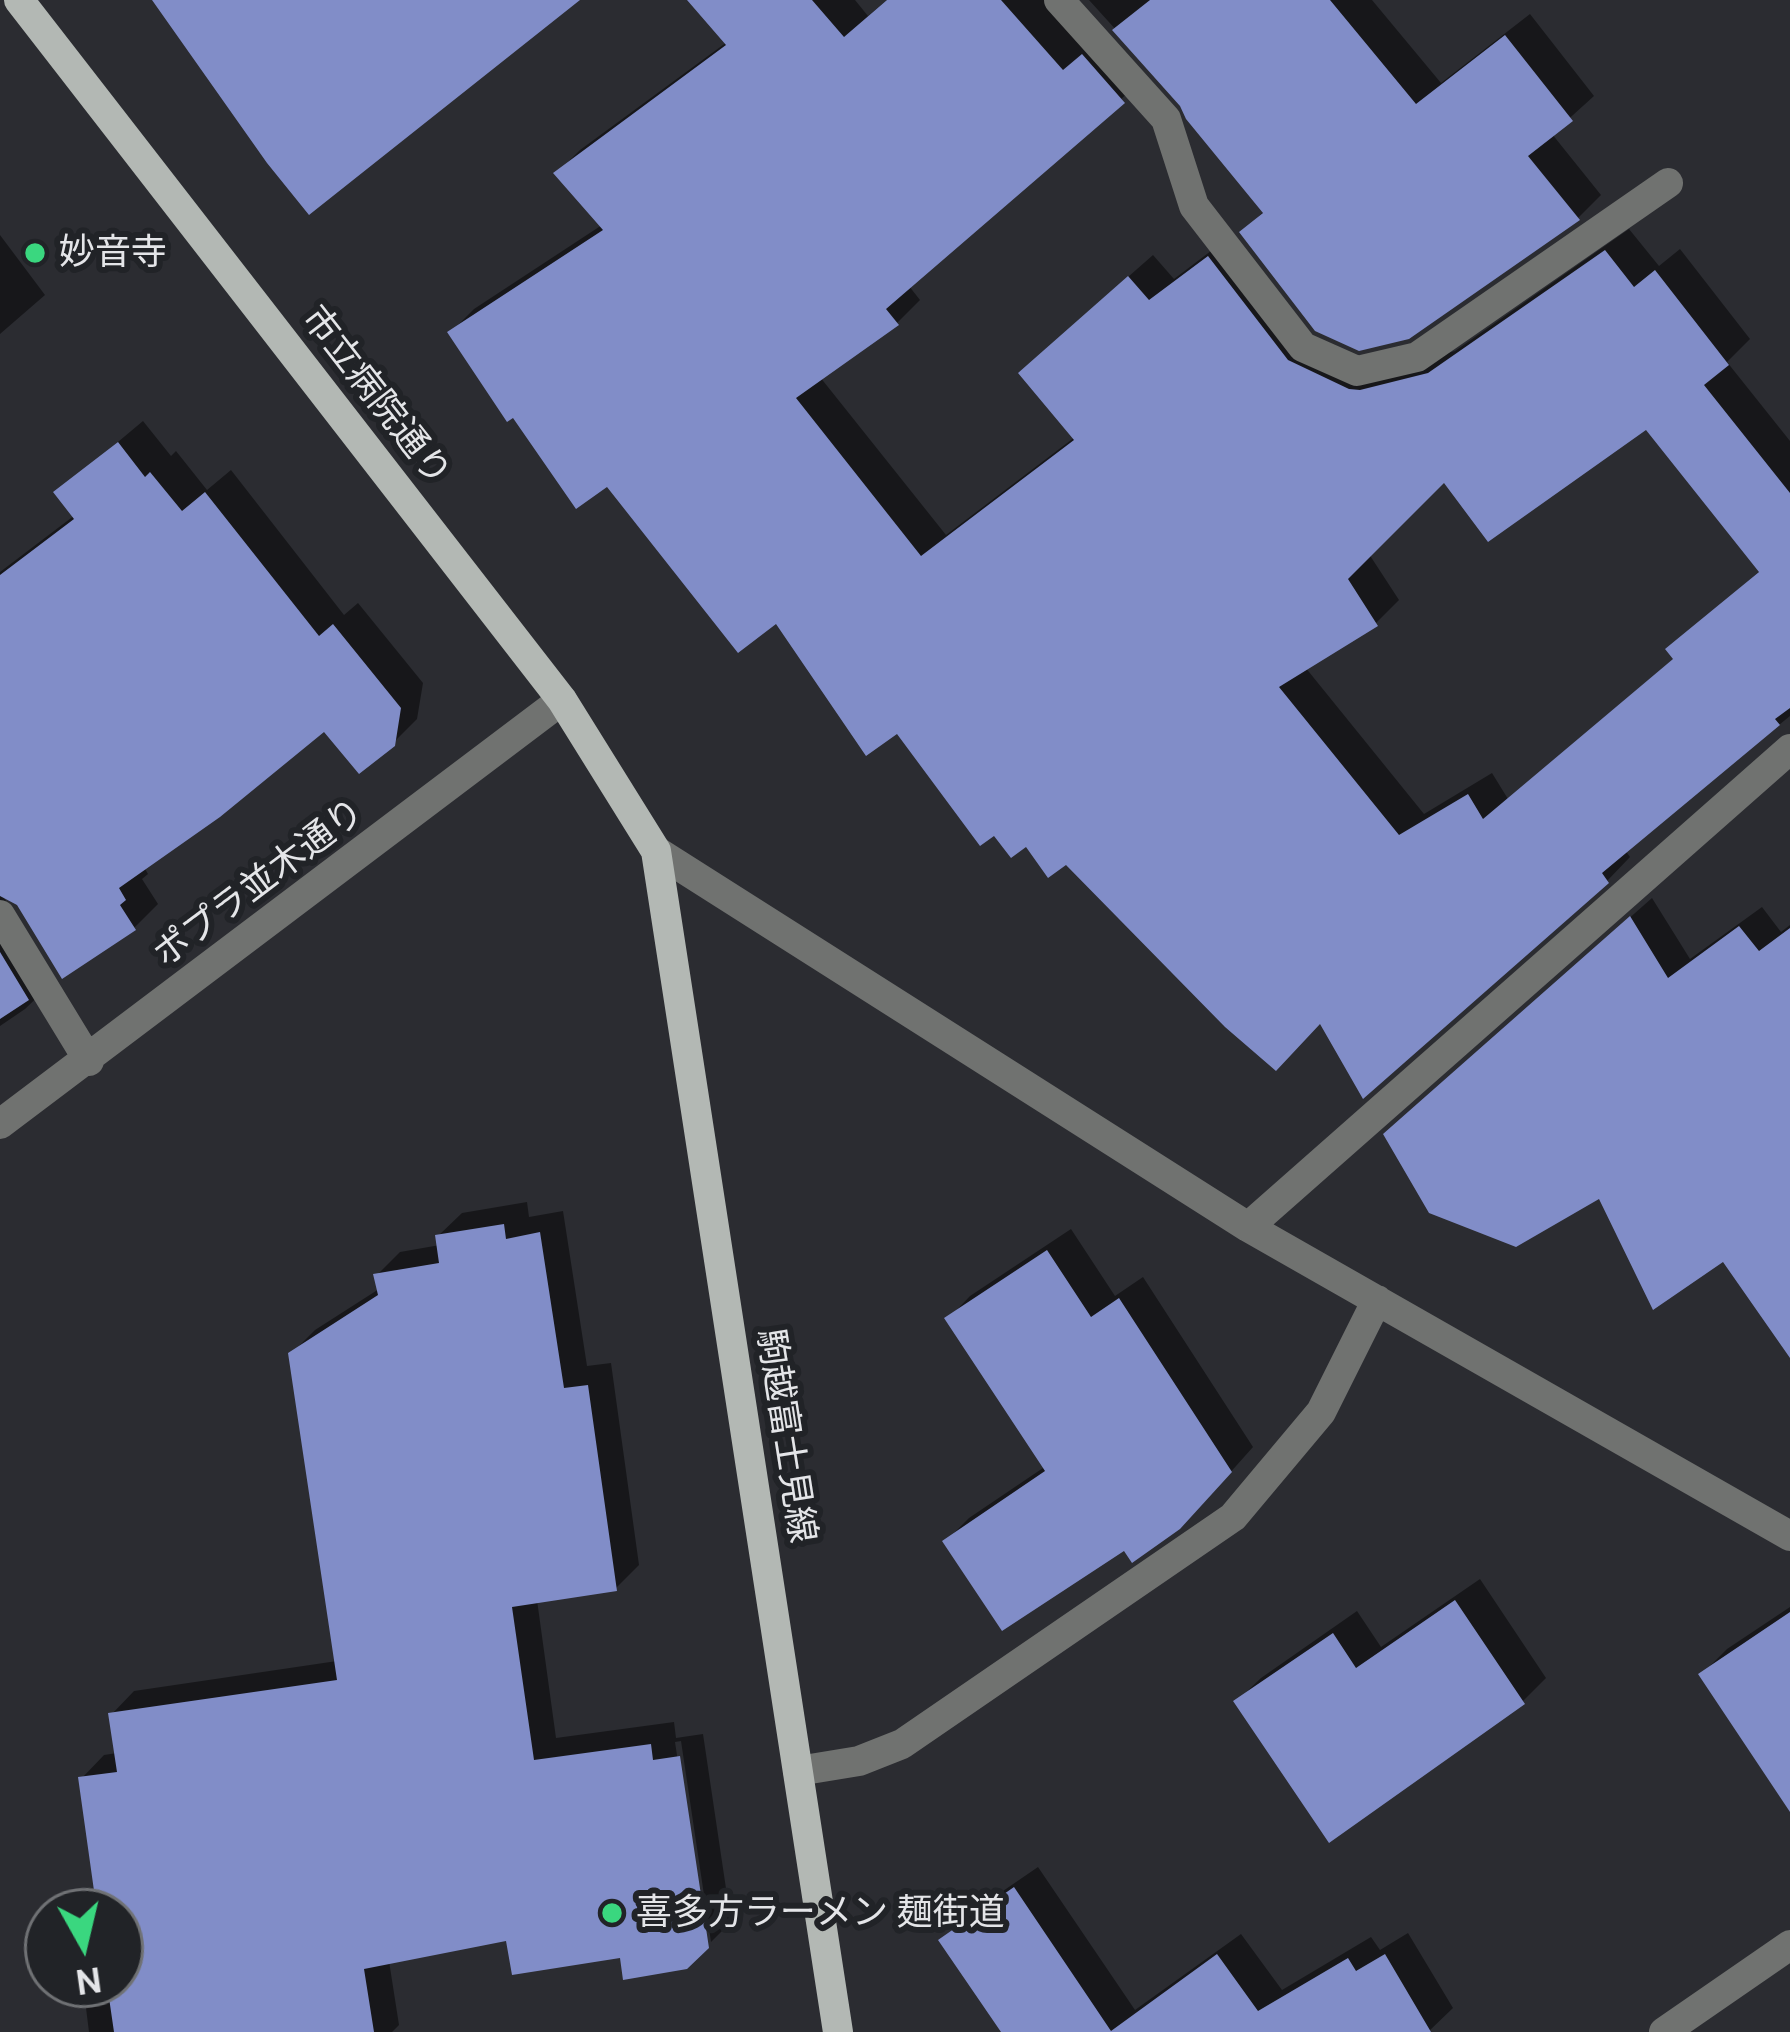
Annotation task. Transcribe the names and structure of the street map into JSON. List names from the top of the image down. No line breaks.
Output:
{"streets":{"main road":["市立病院通り","駒越富士見線"],"street":["ポプラ並木通り"]},"crossings":[["市立病院通り","ポプラ並木通り"],["市立病院通り","駒越富士見線"]],"places":["妙音寺","喜多方ラーメン 麺街道"],"north":"bottom"}
